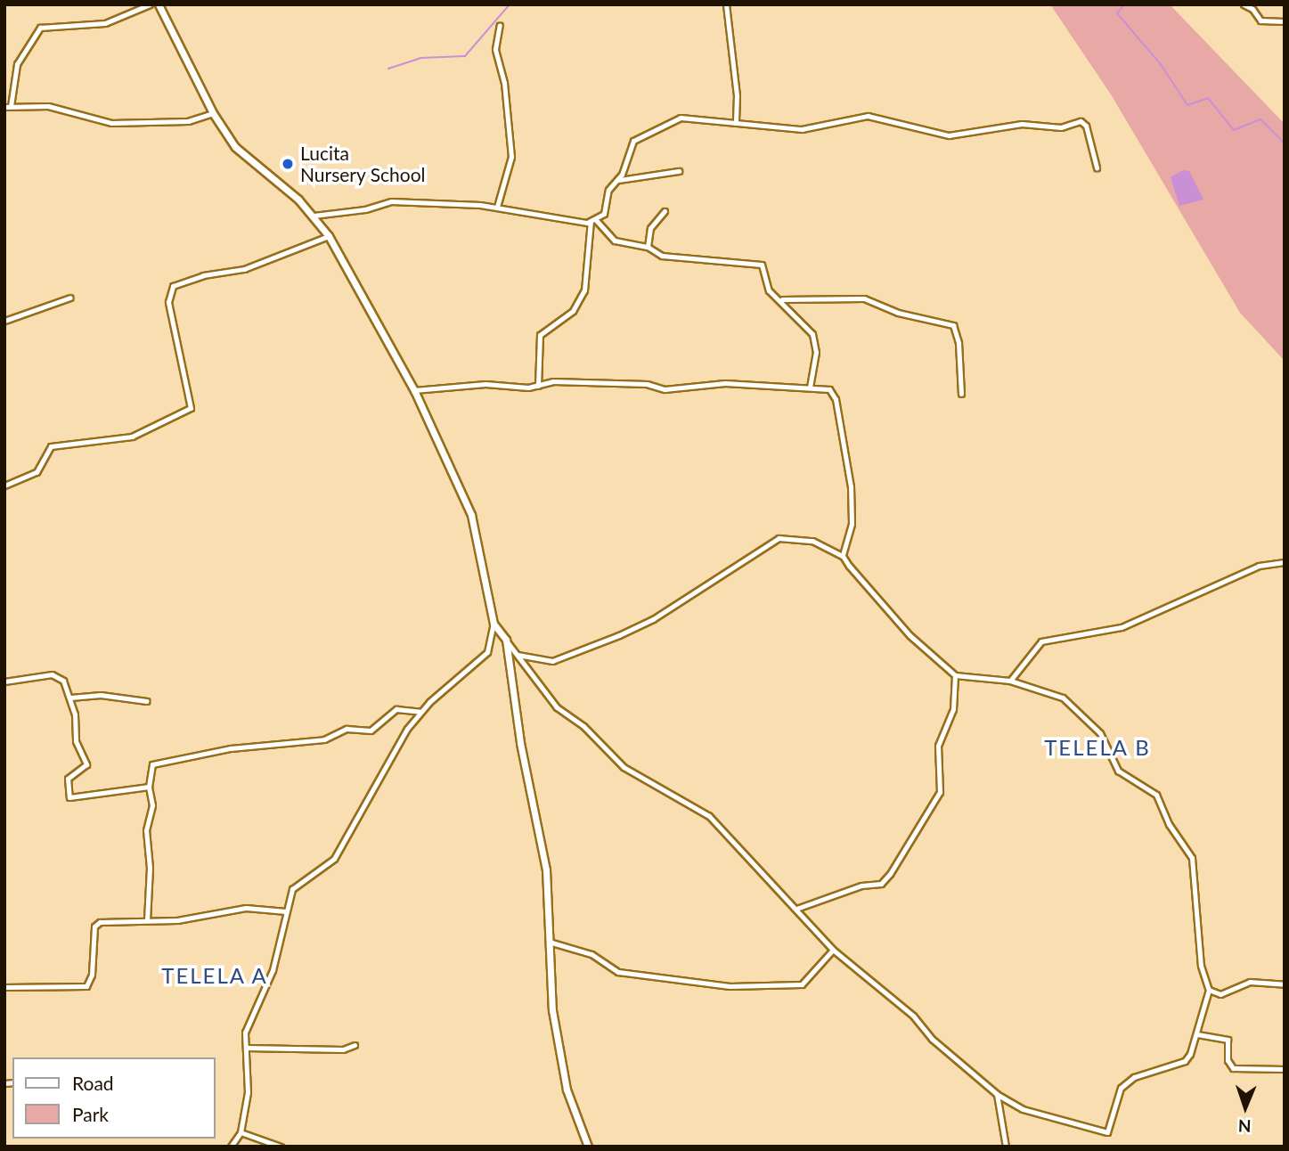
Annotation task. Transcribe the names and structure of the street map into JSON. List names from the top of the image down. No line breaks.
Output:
{"districts":["TELELA B","TELELA A"],"places":["Lucita Nursery School"],"legend":["Road","Park"],"north":"bottom"}
